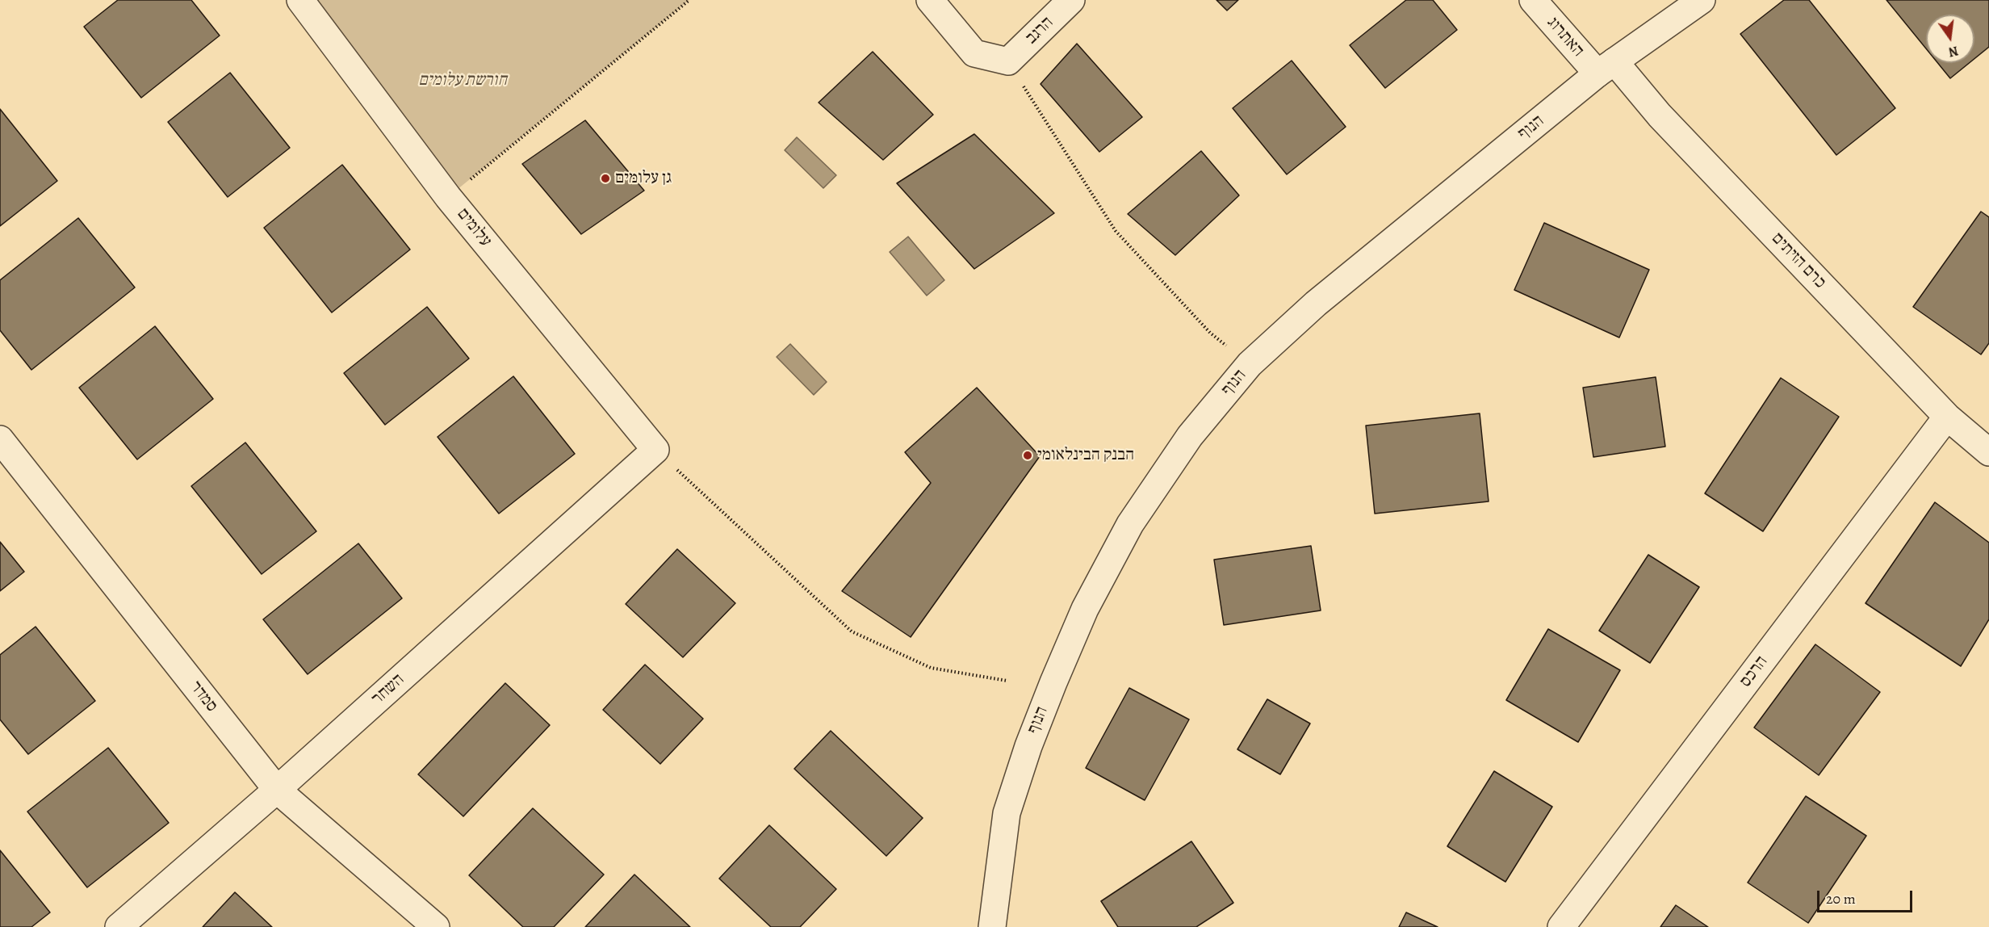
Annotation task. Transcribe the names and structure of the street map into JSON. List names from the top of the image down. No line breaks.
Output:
{"streets":{"street":["הרגב","האתרוג","הנוף","עלומים","כרם הזיתים","הרכס","השחר","סמדר"]},"crossings":[["האתרוג","הנוף"],["האתרוג","כרם הזיתים"],["הנוף","כרם הזיתים"],["עלומים","השחר"],["כרם הזיתים","הרכס"],["השחר","סמדר"]],"parks":["חורשת עלומים"],"places":["גן עלומים","הבנק הבינלאומי"],"scale_bar":"20 m","north":"bottom"}
